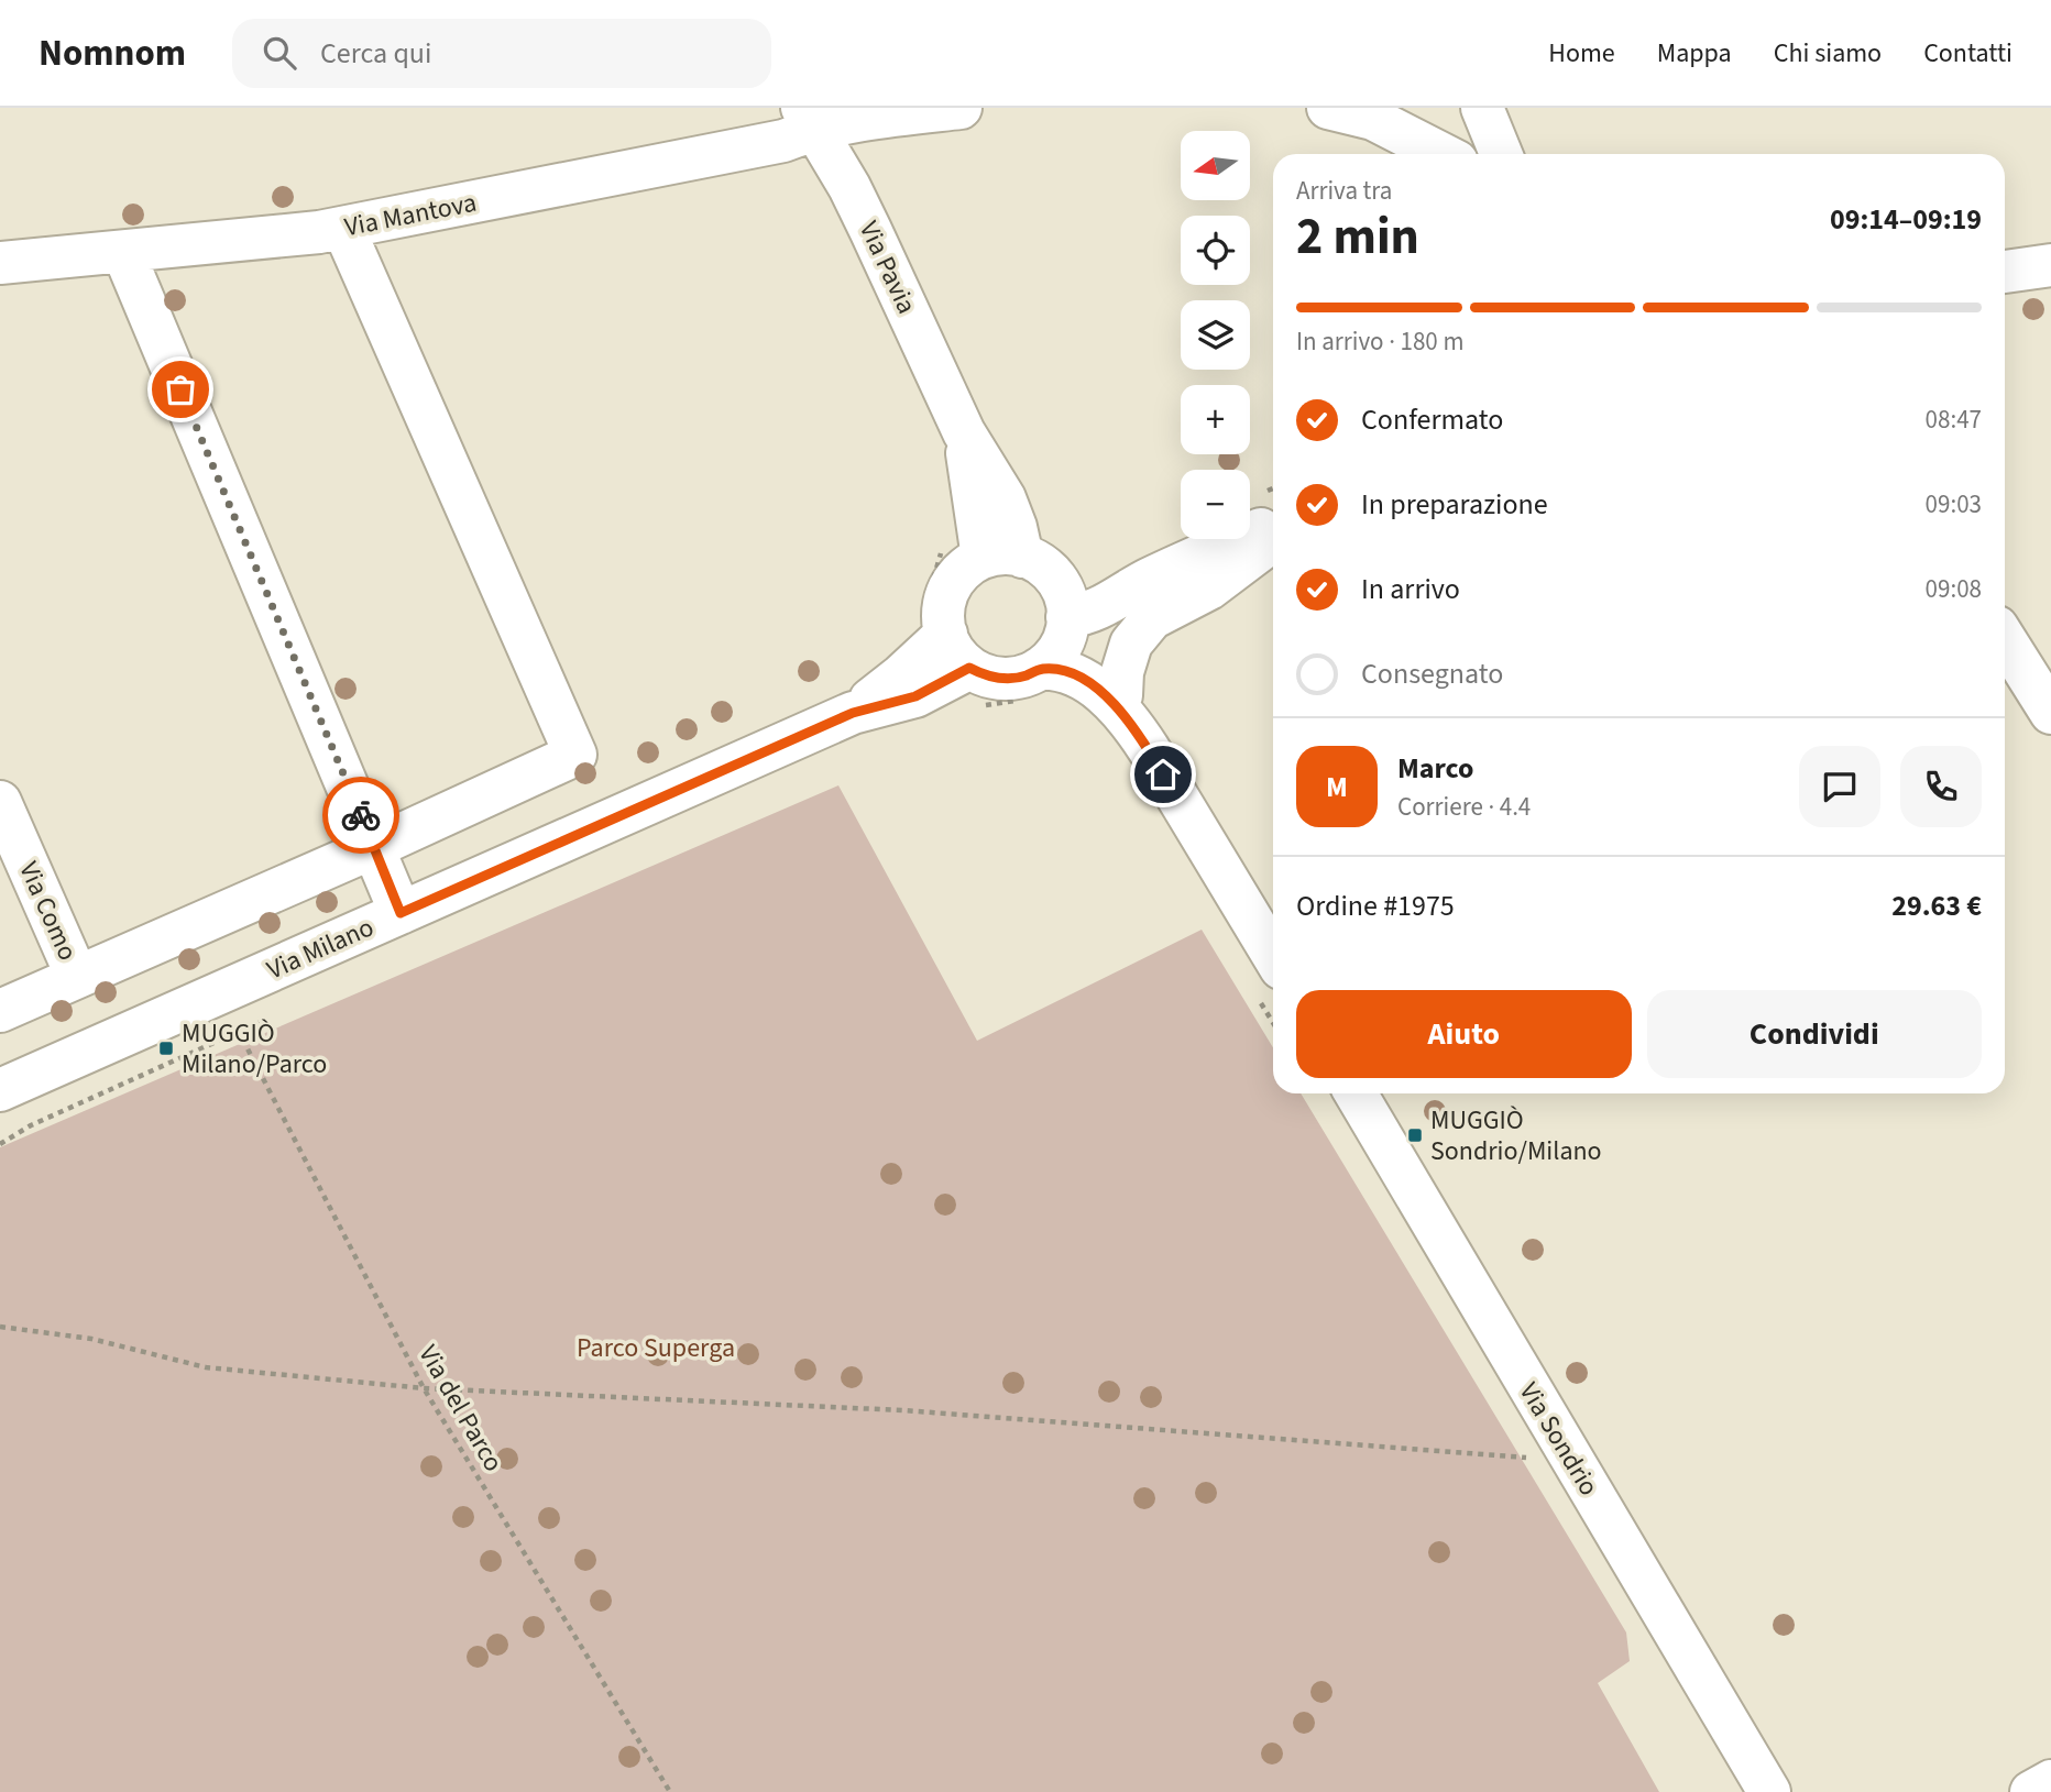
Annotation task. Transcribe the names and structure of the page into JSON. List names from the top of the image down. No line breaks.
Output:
{"streets":{"street":["Via Mantova","Via Pavia","Via Como","Via Milano","Via Sondrio"],"path":["Via del Parco"]},"crossings":[["Via Mantova","Via Pavia"]],"parks":["Parco Superga"],"places":{"transit":["MUGGIÒ Milano/Parco","MUGGIÒ Sondrio/Milano"]},"north":"left","page":{"header":"Nomnom","search":"Cerca qui","nav":["Home","Mappa","Chi siamo","Contatti"],"map_buttons":["+","−"],"heading":["2 min","Arriva tra","09:14–09:19"],"panel":["Marco","Corriere · 4.4","Ordine #1975","29.63 €"],"bar":"In arrivo · 180 m","list":[["Confermato","08:47"],["In preparazione","09:03"],["In arrivo","09:08"],"Consegnato"],"round":"M","buttons":["Aiuto","Condividi"]}}
